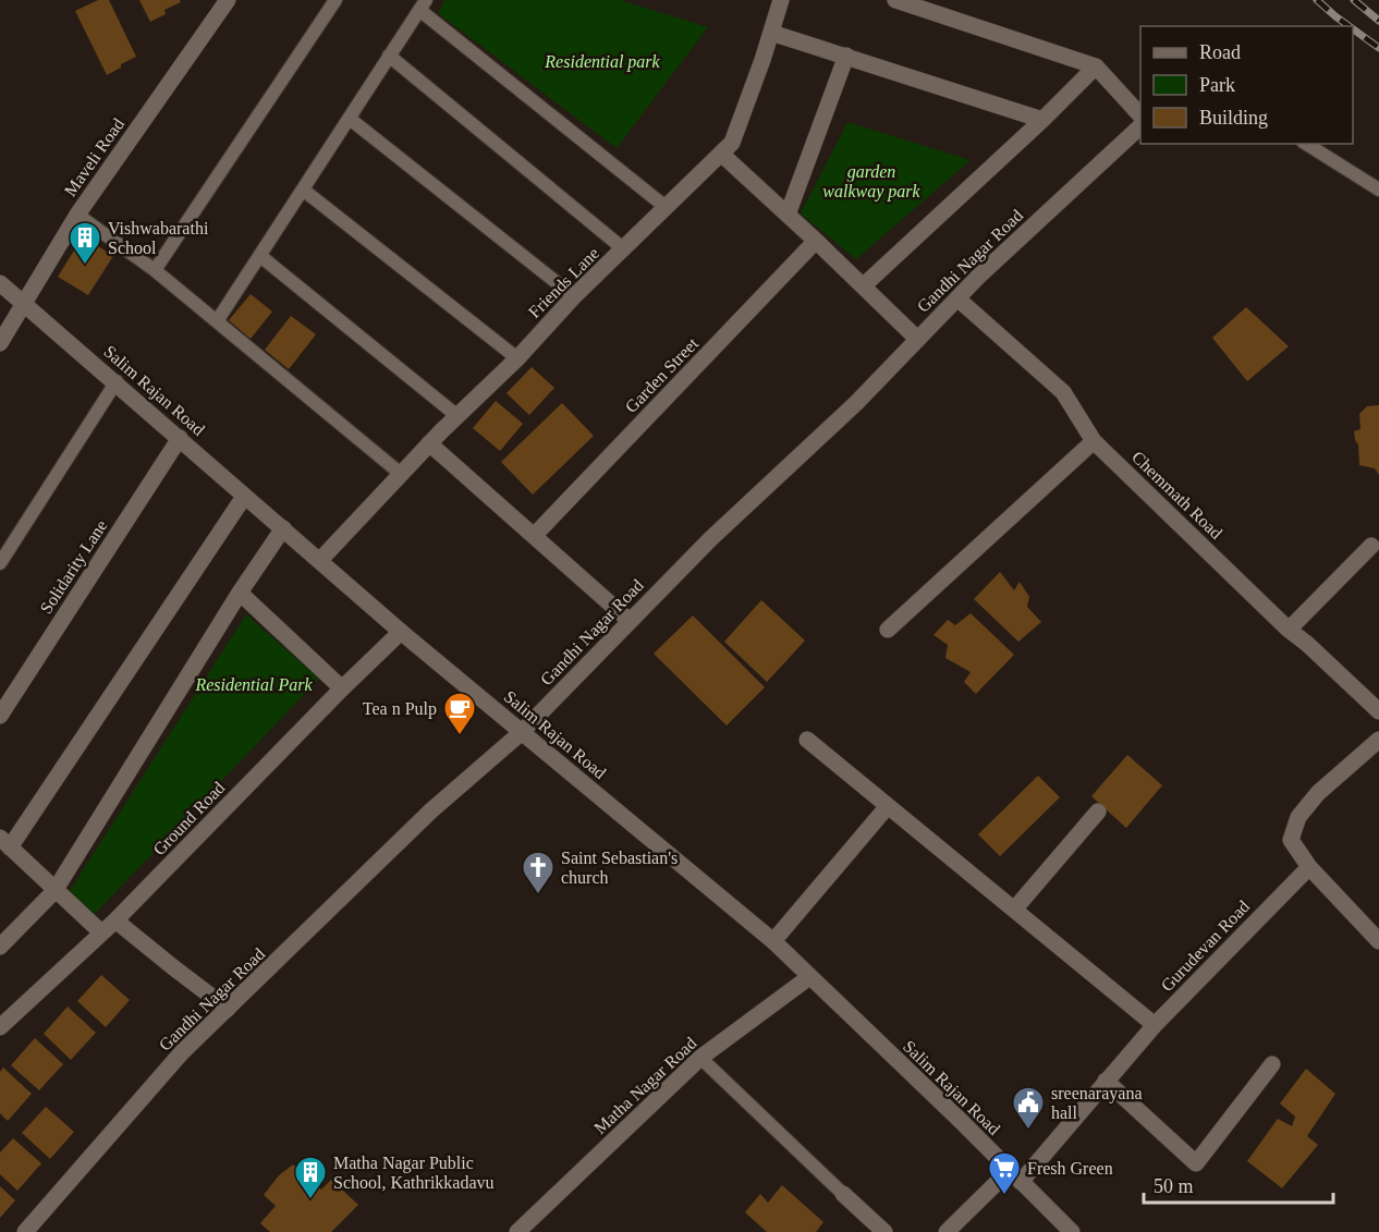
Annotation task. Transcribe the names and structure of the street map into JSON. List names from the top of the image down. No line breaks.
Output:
{"streets":{"street":["Maveli Road","Gandhi Nagar Road","Friends Lane","Garden Street","Salim Rajan Road","Chemmath Road","Solidarity Lane","Ground Road","Gurudevan Road","Matha Nagar Road"]},"crossings":[["Maveli Road","Salim Rajan Road"],["Gandhi Nagar Road","Salim Rajan Road"],["Gandhi Nagar Road","Chemmath Road"],["Friends Lane","Salim Rajan Road"],["Salim Rajan Road","Solidarity Lane"],["Salim Rajan Road","Ground Road"],["Salim Rajan Road","Gurudevan Road"],["Salim Rajan Road","Matha Nagar Road"]],"parks":["Residential park","garden walkway park","Residential Park"],"places":{"building":["Vishwabarathi School","Matha Nagar Public School, Kathrikkadavu"],"cafe":["Tea n Pulp"],"church":["Saint Sebastian's church"],"public building":["sreenarayana hall"],"supermarket":["Fresh Green"]},"legend":["Road","Park","Building"],"scale_bar":"50 m"}
